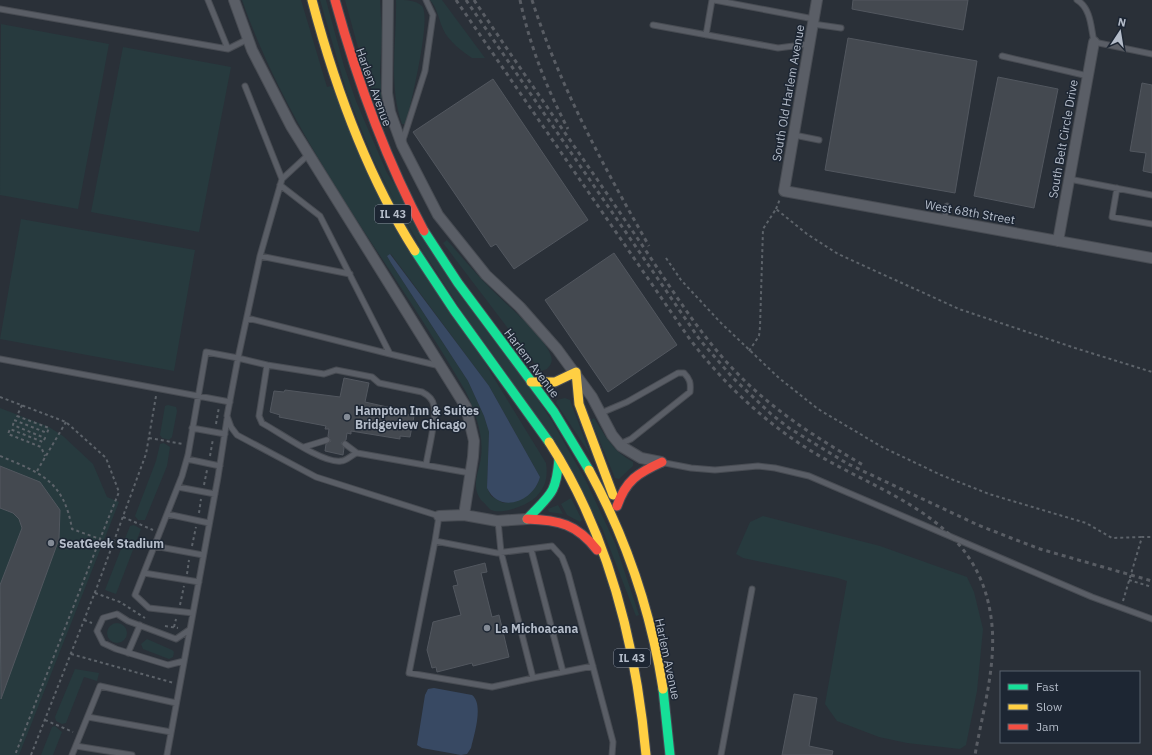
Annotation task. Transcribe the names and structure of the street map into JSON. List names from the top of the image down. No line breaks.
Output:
{"streets":{"main road":["Harlem Avenue","IL 43"],"street":["South Old Harlem Avenue","South Belt Circle Drive","West 68th Street"]},"crossings":[["South Old Harlem Avenue","West 68th Street"],["South Belt Circle Drive","West 68th Street"]],"places":["Hampton Inn & Suites Bridgeview Chicago","SeatGeek Stadium","La Michoacana"],"legend":["Fast","Slow","Jam"],"north":"top"}
